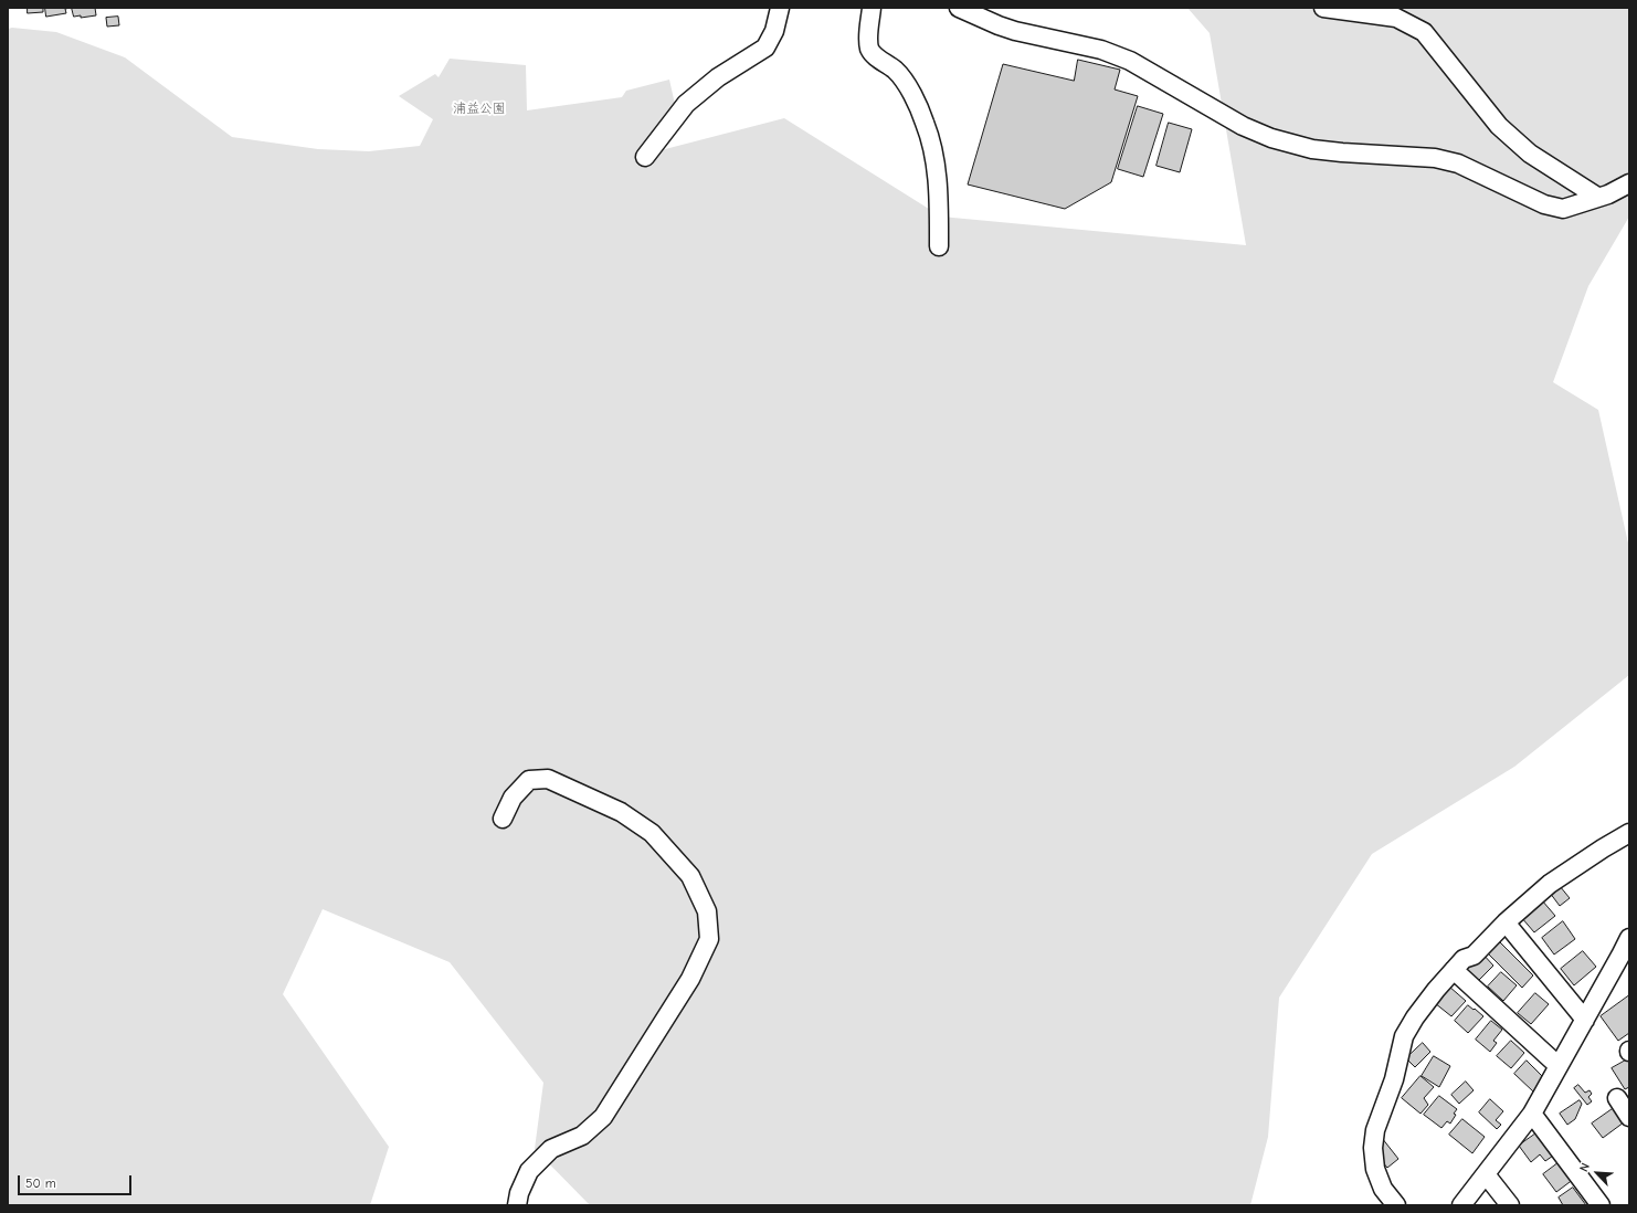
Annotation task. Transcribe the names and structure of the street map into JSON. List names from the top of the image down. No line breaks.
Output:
{"parks":["浦益公園"],"scale_bar":"50 m","north":"top left"}
